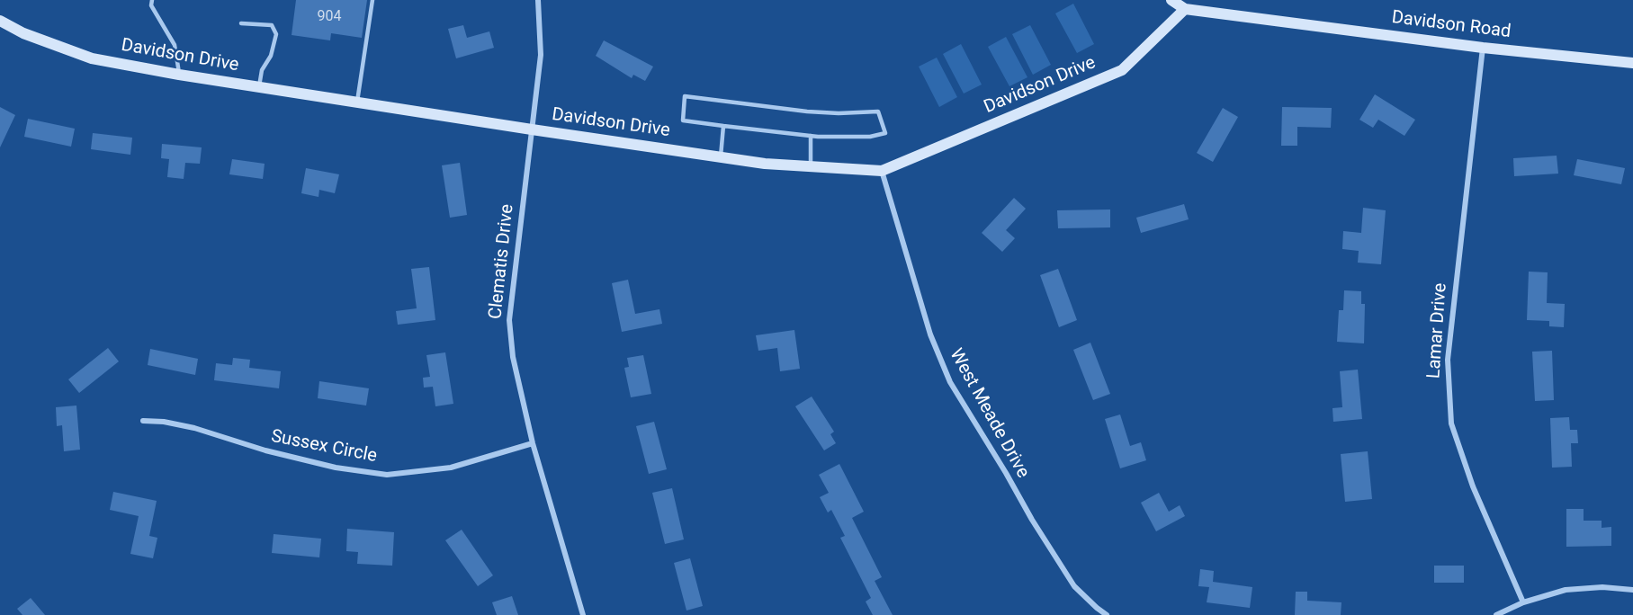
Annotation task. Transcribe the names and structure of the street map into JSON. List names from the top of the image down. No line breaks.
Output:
{"streets":{"street":["Davidson Road","Davidson Drive","Clematis Drive","Lamar Drive","West Meade Drive","Sussex Circle"]},"crossings":[["Davidson Road","Davidson Drive"],["Davidson Road","Lamar Drive"],["Davidson Drive","Clematis Drive"],["Davidson Drive","West Meade Drive"],["Clematis Drive","Sussex Circle"]],"house_numbers":["904"]}
